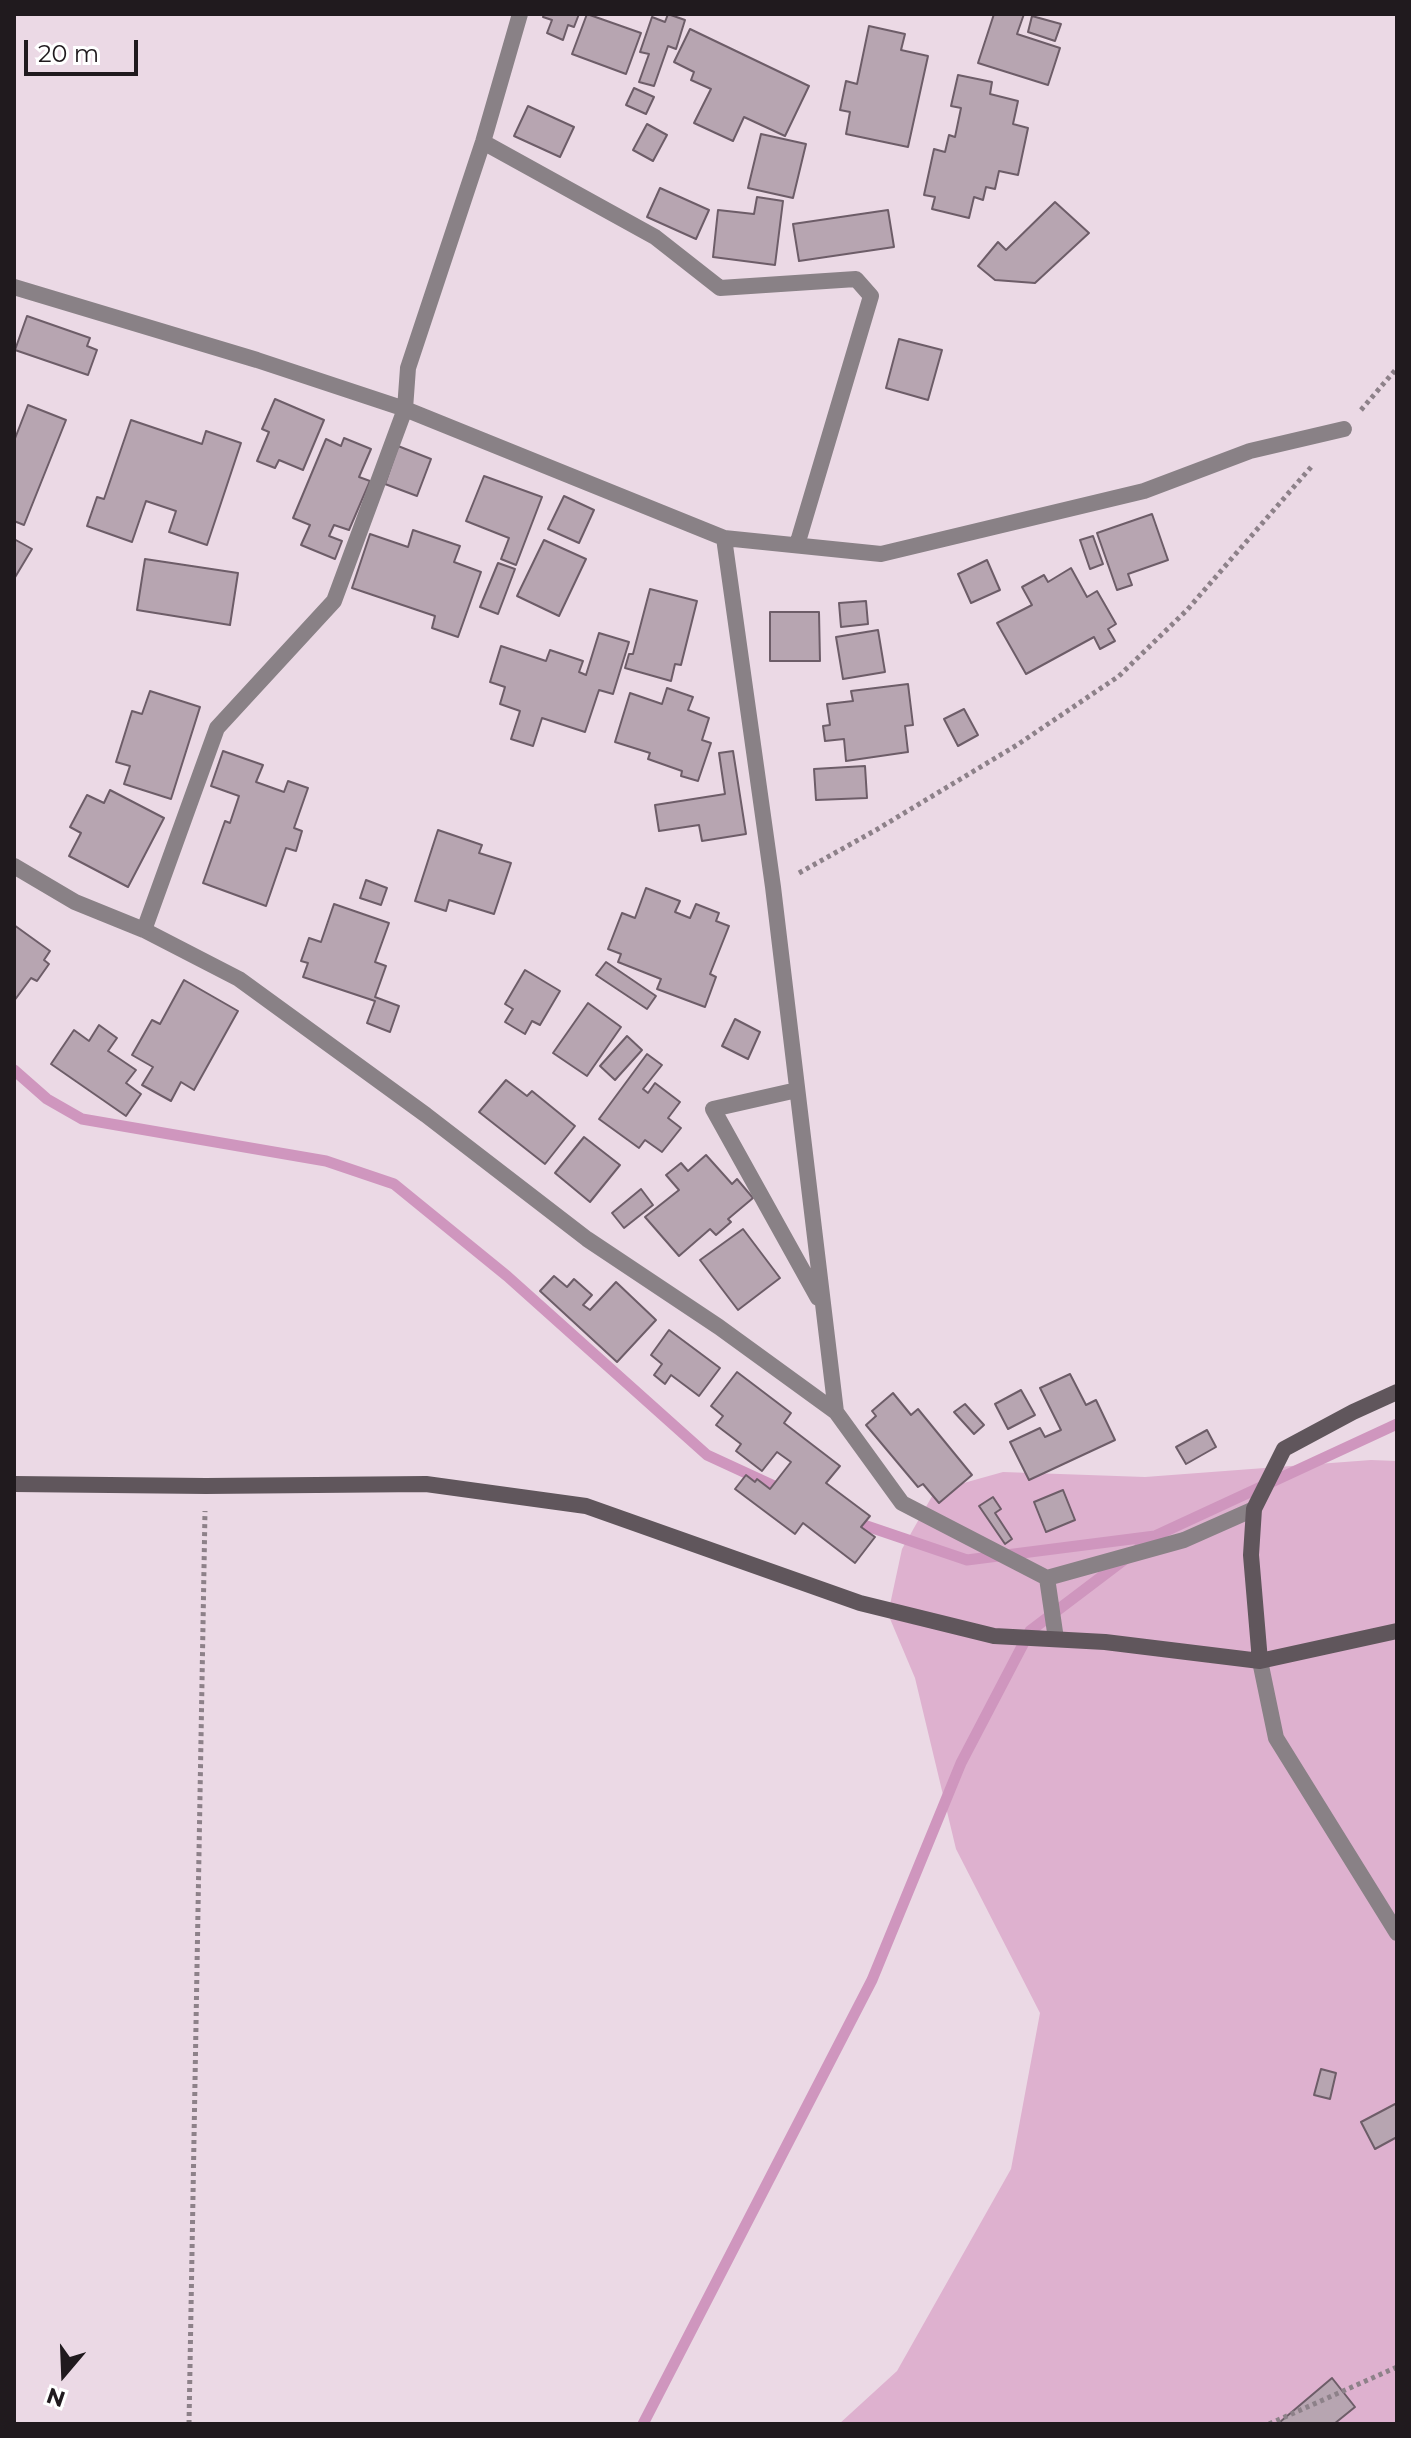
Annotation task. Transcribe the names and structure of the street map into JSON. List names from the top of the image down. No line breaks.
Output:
{"scale_bar":"20 m","north":"bottom"}
